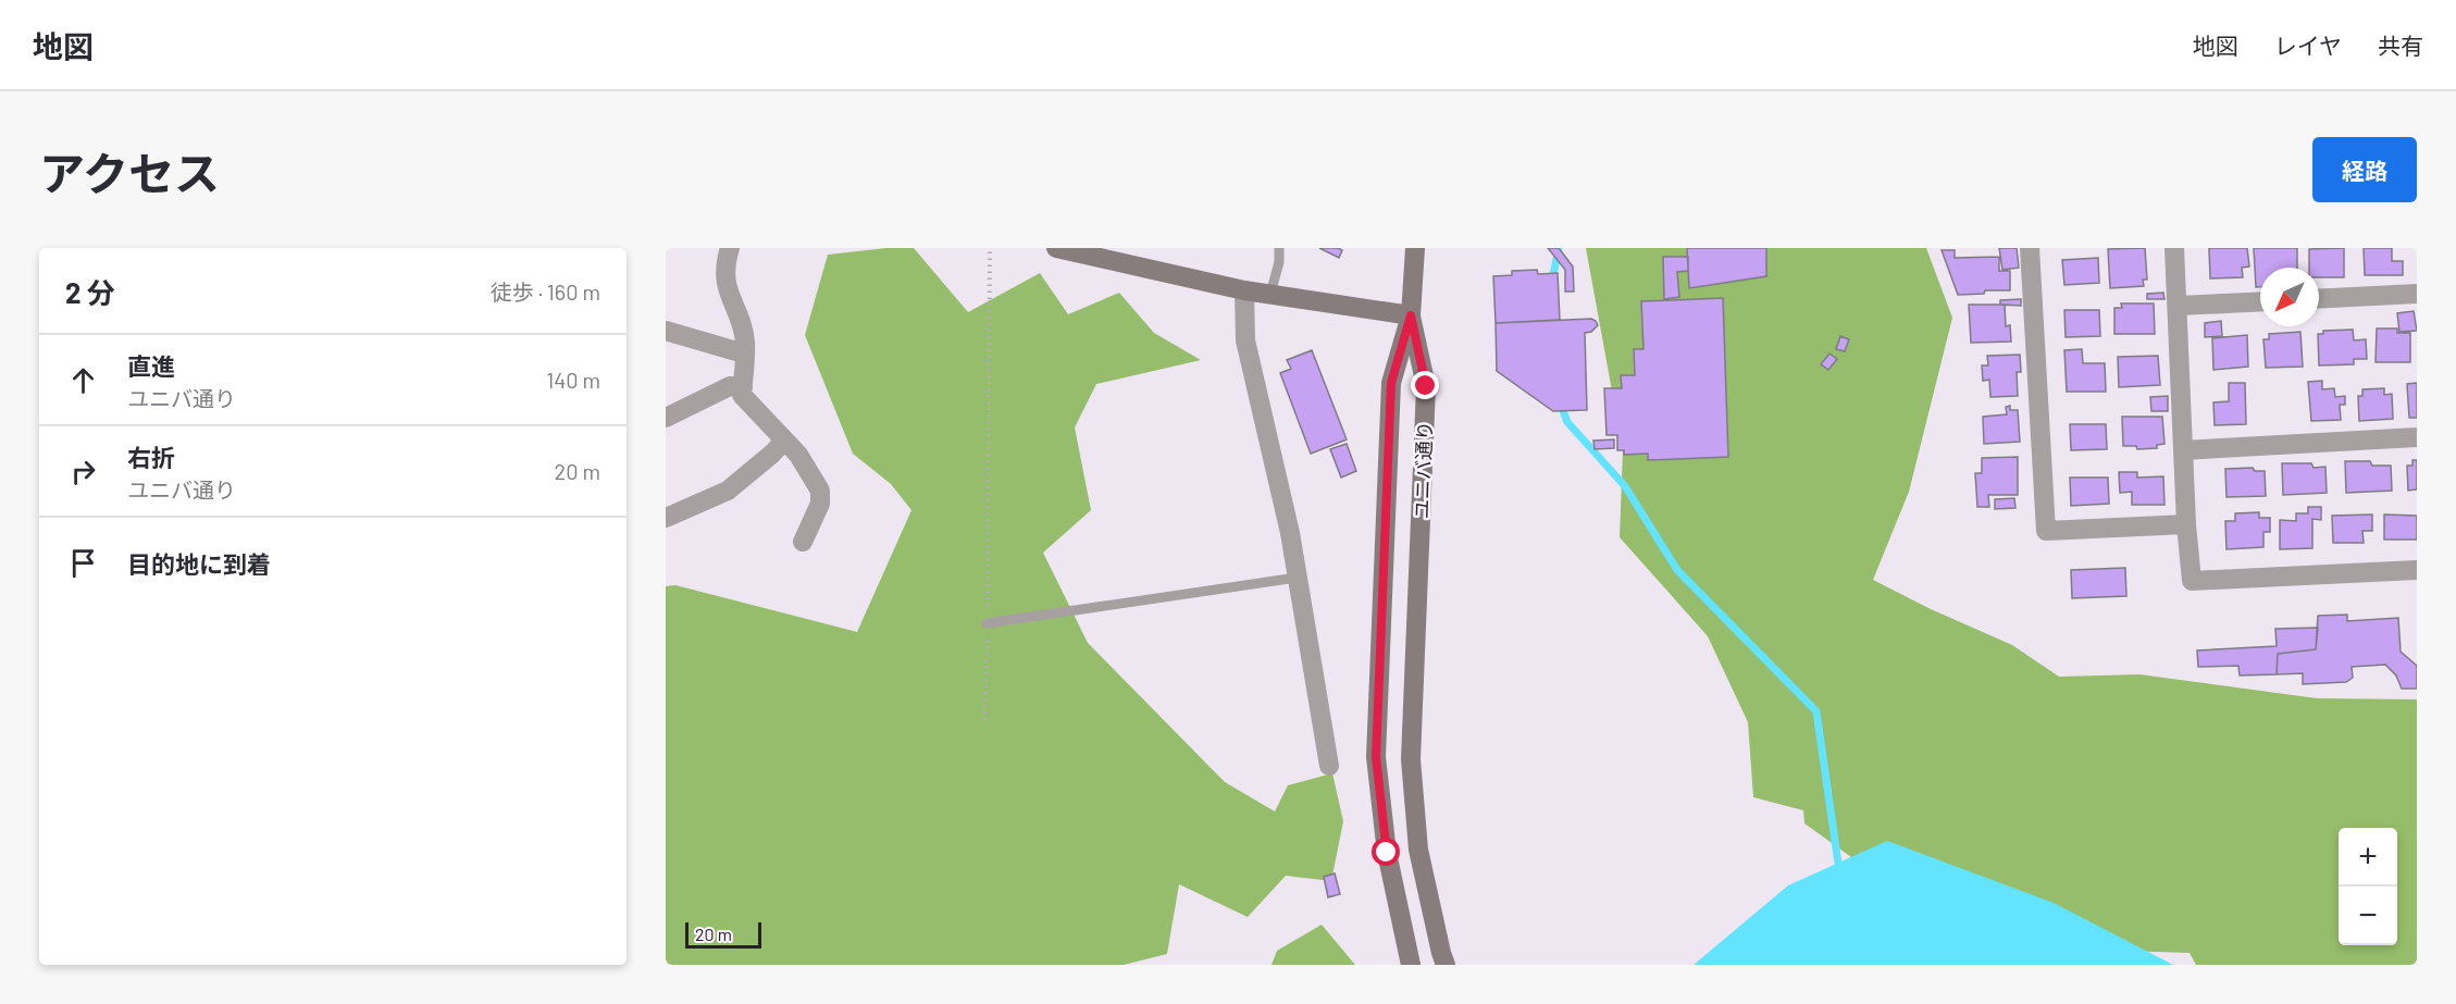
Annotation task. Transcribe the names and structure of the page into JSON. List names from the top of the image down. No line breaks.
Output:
{"streets":{"street":["ユニバ通り"]},"scale_bar":"20 m","north":"bottom left","page":{"header":"地図","nav":["地図","レイヤ","共有"],"title":"アクセス","buttons":"経路","heading":["2 分","徒歩 · 160 m"],"list":[["直進","ユニバ通り","140 m"],["右折","ユニバ通り","20 m"],"目的地に到着"],"map_buttons":["+","−"],"scale":"20 m"}}
